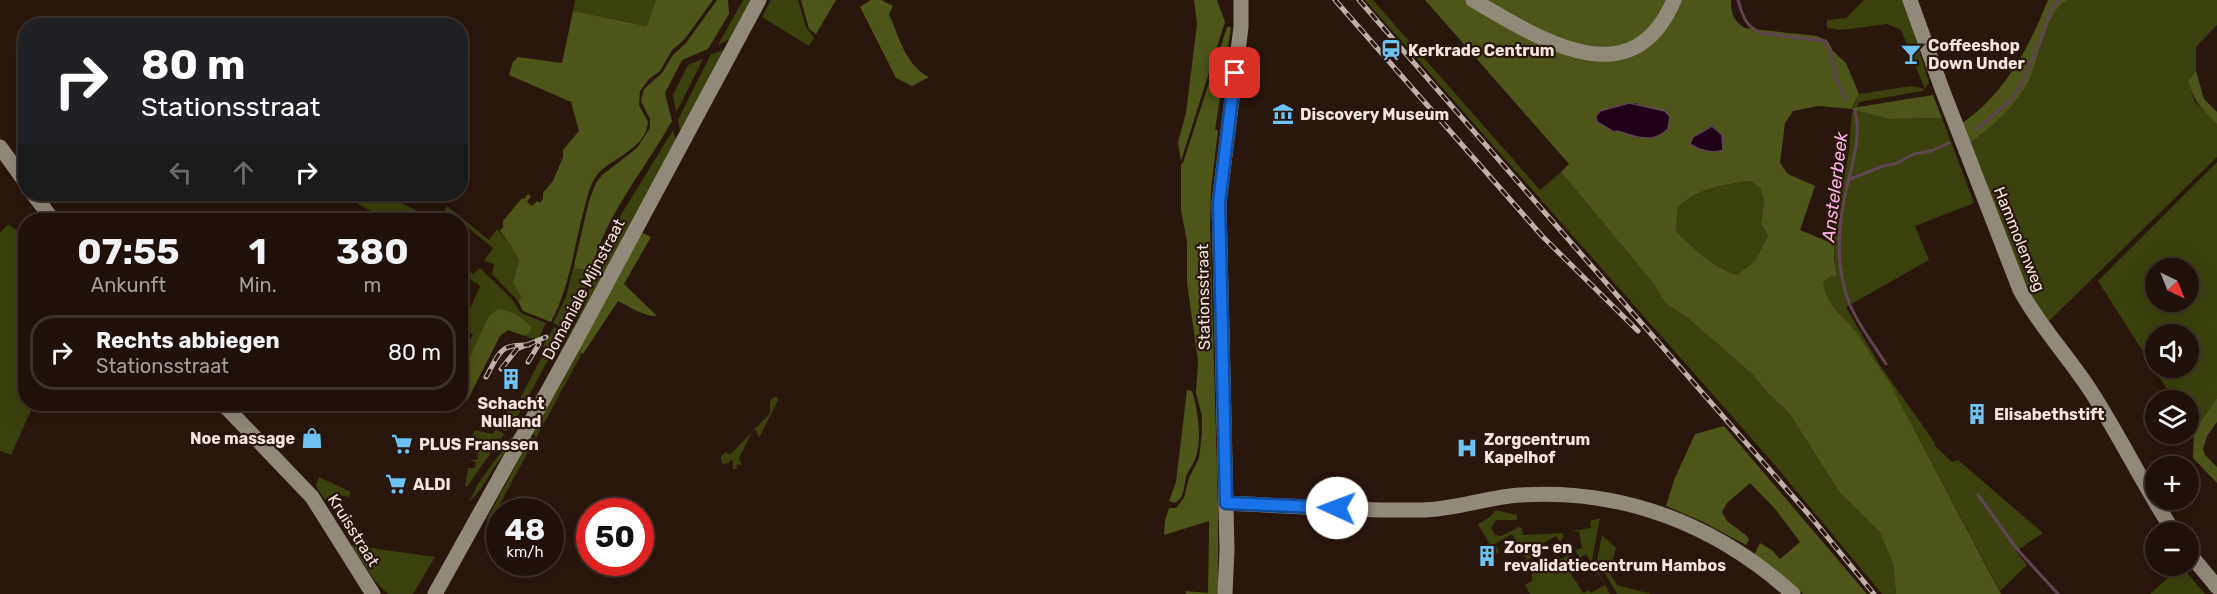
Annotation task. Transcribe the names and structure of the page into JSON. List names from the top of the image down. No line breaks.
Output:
{"streets":{"main road":["Hammolenweg","Domaniale Mijnstraat","Stationsstraat","Kruisstraat"]},"water":["Anstelerbeek"],"places":{"station":["Kerkrade Centrum"],"bar":["Coffeeshop Down Under"],"museum":["Discovery Museum"],"building":["Schacht Nulland","Elisabethstift","Zorg- en revalidatiecentrum Hambos"],"shop":["Noe massage"],"supermarket":["PLUS Franssen","ALDI"],"hospital":["Zorgcentrum Kapelhof"]},"north":"bottom right","page":{"turn":["80 m","Stationsstraat"],"eta":["07:55","Ankunft","1","Min.","380","m"],"map_buttons":["+","−"],"list":[{"name":"Rechts abbiegen","note":"Stationsstraat","value":"80 m"}],"speed":"48 km/h","limit":"50"}}
